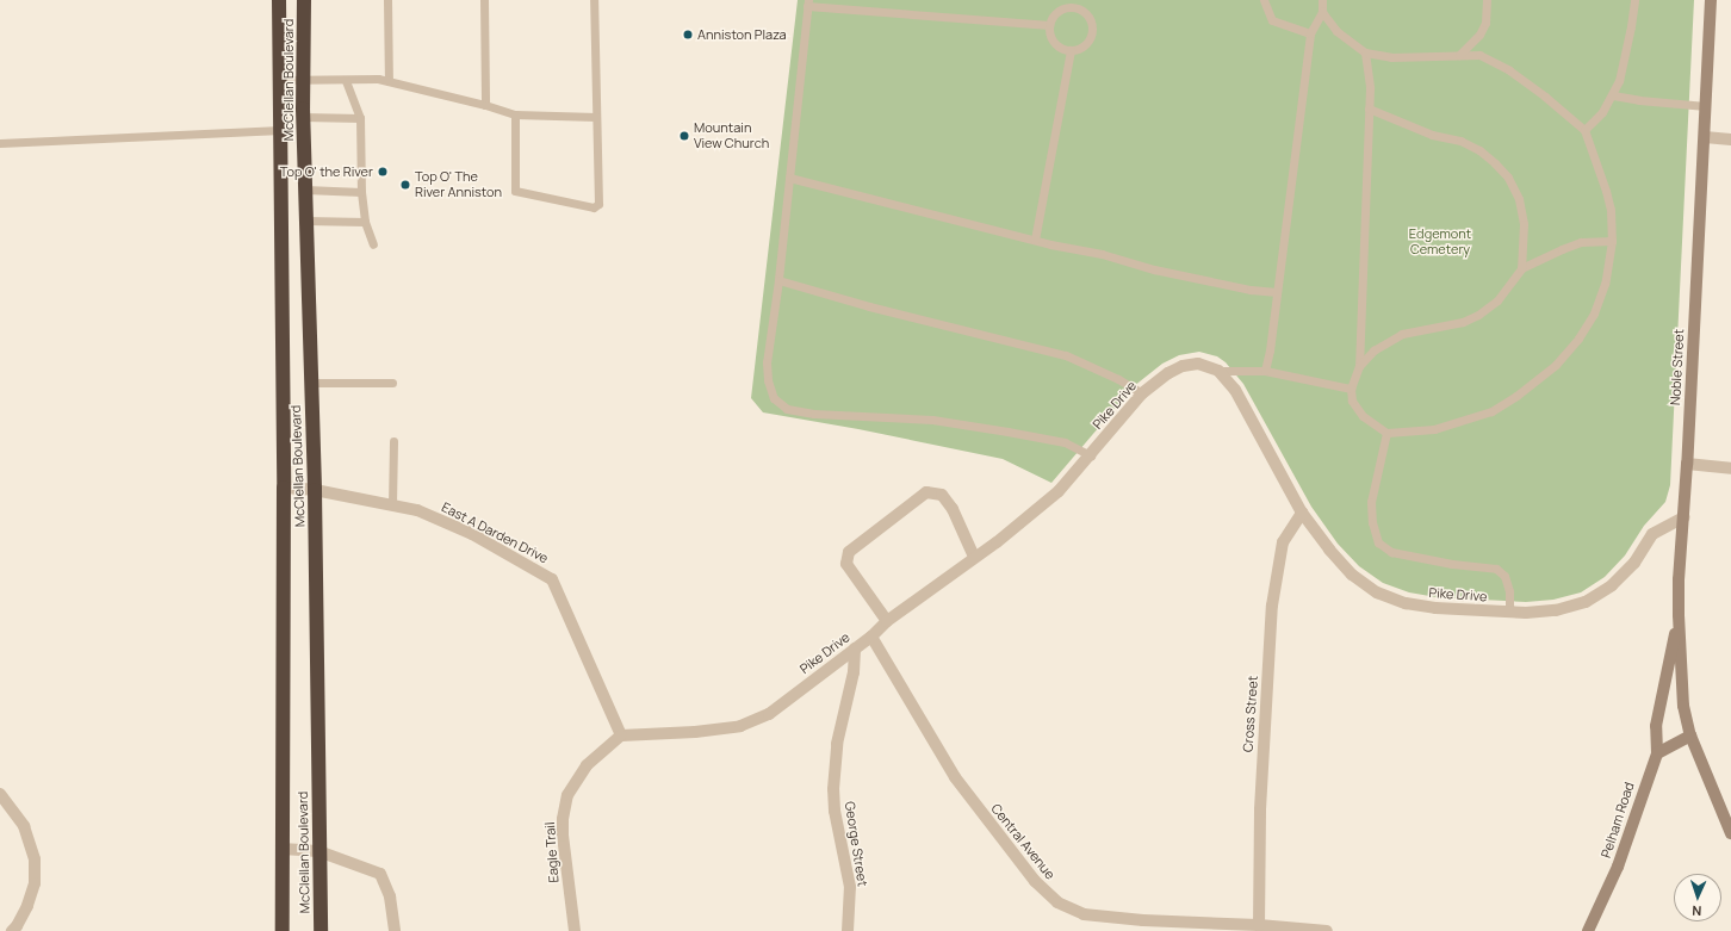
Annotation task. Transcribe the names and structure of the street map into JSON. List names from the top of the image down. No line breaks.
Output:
{"streets":{"highway":["McClellan Boulevard"],"main road":["Noble Street","Pelham Road"],"street":["Pike Drive","East A Darden Drive","Cross Street","Central Avenue","George Street","Eagle Trail"]},"crossings":[["McClellan Boulevard","East A Darden Drive"],["Noble Street","Pike Drive"],["Pike Drive","East A Darden Drive"],["Pike Drive","Cross Street"],["Pike Drive","Central Avenue"],["Pike Drive","George Street"],["Pike Drive","Eagle Trail"],["East A Darden Drive","Eagle Trail"],["Cross Street","Central Avenue"]],"parks":["Edgemont Cemetery"],"places":["Anniston Plaza","Mountain View Church","Top O' the River","Top O' The River Anniston"],"north":"bottom"}
